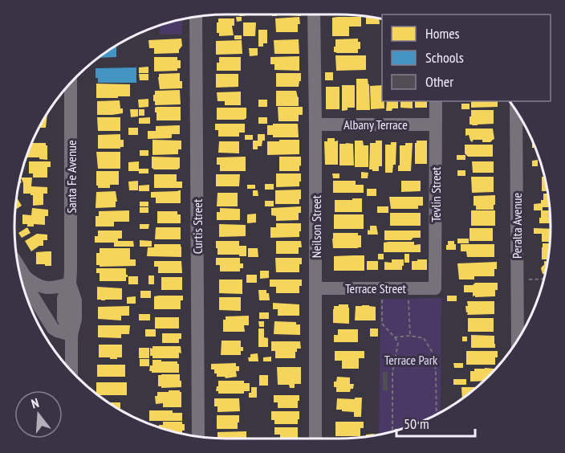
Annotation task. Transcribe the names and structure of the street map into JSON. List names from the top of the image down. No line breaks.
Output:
{"streets":{"street":["Albany Terrace","Santa Fe Avenue","Tevlin Street","Peralta Avenue","Curtis Street","Neilson Street","Terrace Street"]},"crossings":[["Albany Terrace","Tevlin Street"],["Albany Terrace","Neilson Street"],["Tevlin Street","Terrace Street"],["Neilson Street","Terrace Street"]],"parks":["Terrace Park"],"legend":["Homes","Schools","Other"],"scale_bar":"50 m","north":"top"}
